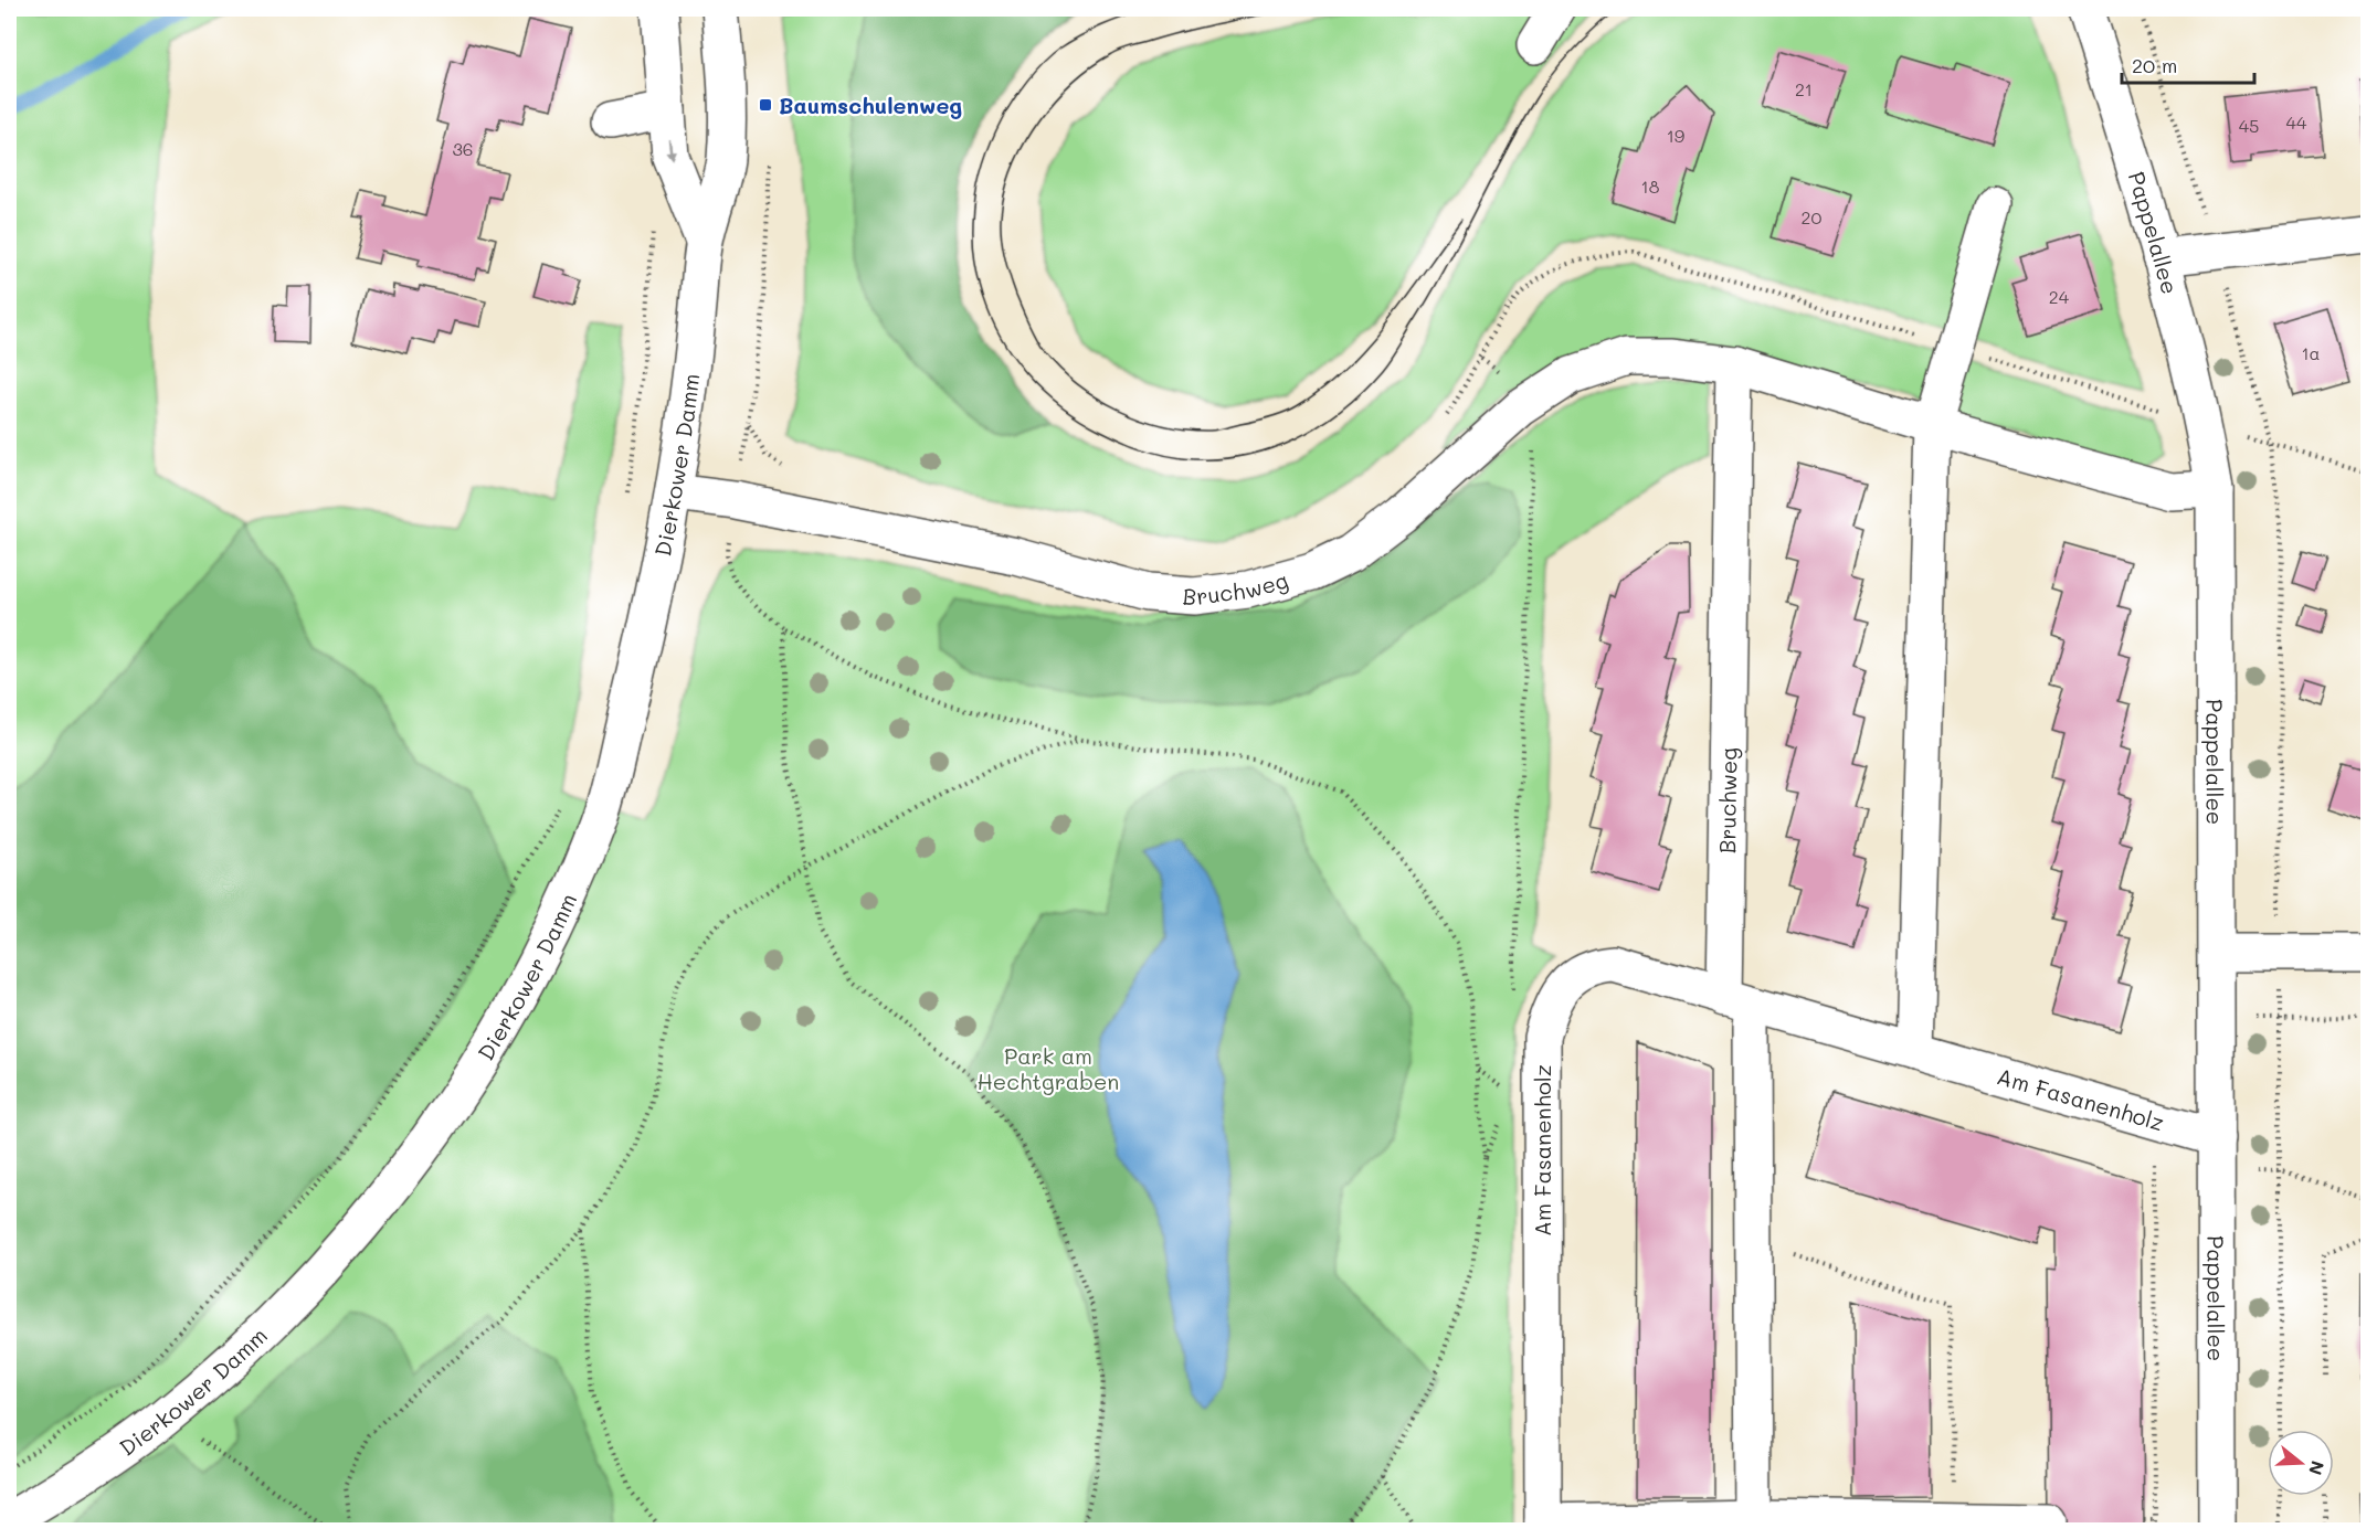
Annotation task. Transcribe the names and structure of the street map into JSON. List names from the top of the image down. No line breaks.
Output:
{"streets":{"street":["Pappelallee","Dierkower Damm","Bruchweg","Am Fasanenholz"]},"crossings":[["Pappelallee","Bruchweg"],["Pappelallee","Am Fasanenholz"],["Dierkower Damm","Bruchweg"],["Bruchweg","Am Fasanenholz"]],"parks":["Park am Hechtgraben"],"places":{"transit":["Baumschulenweg"]},"house_numbers":["21","44","45","19","36","18","20","24","1a"],"scale_bar":"20 m","north":"right"}
